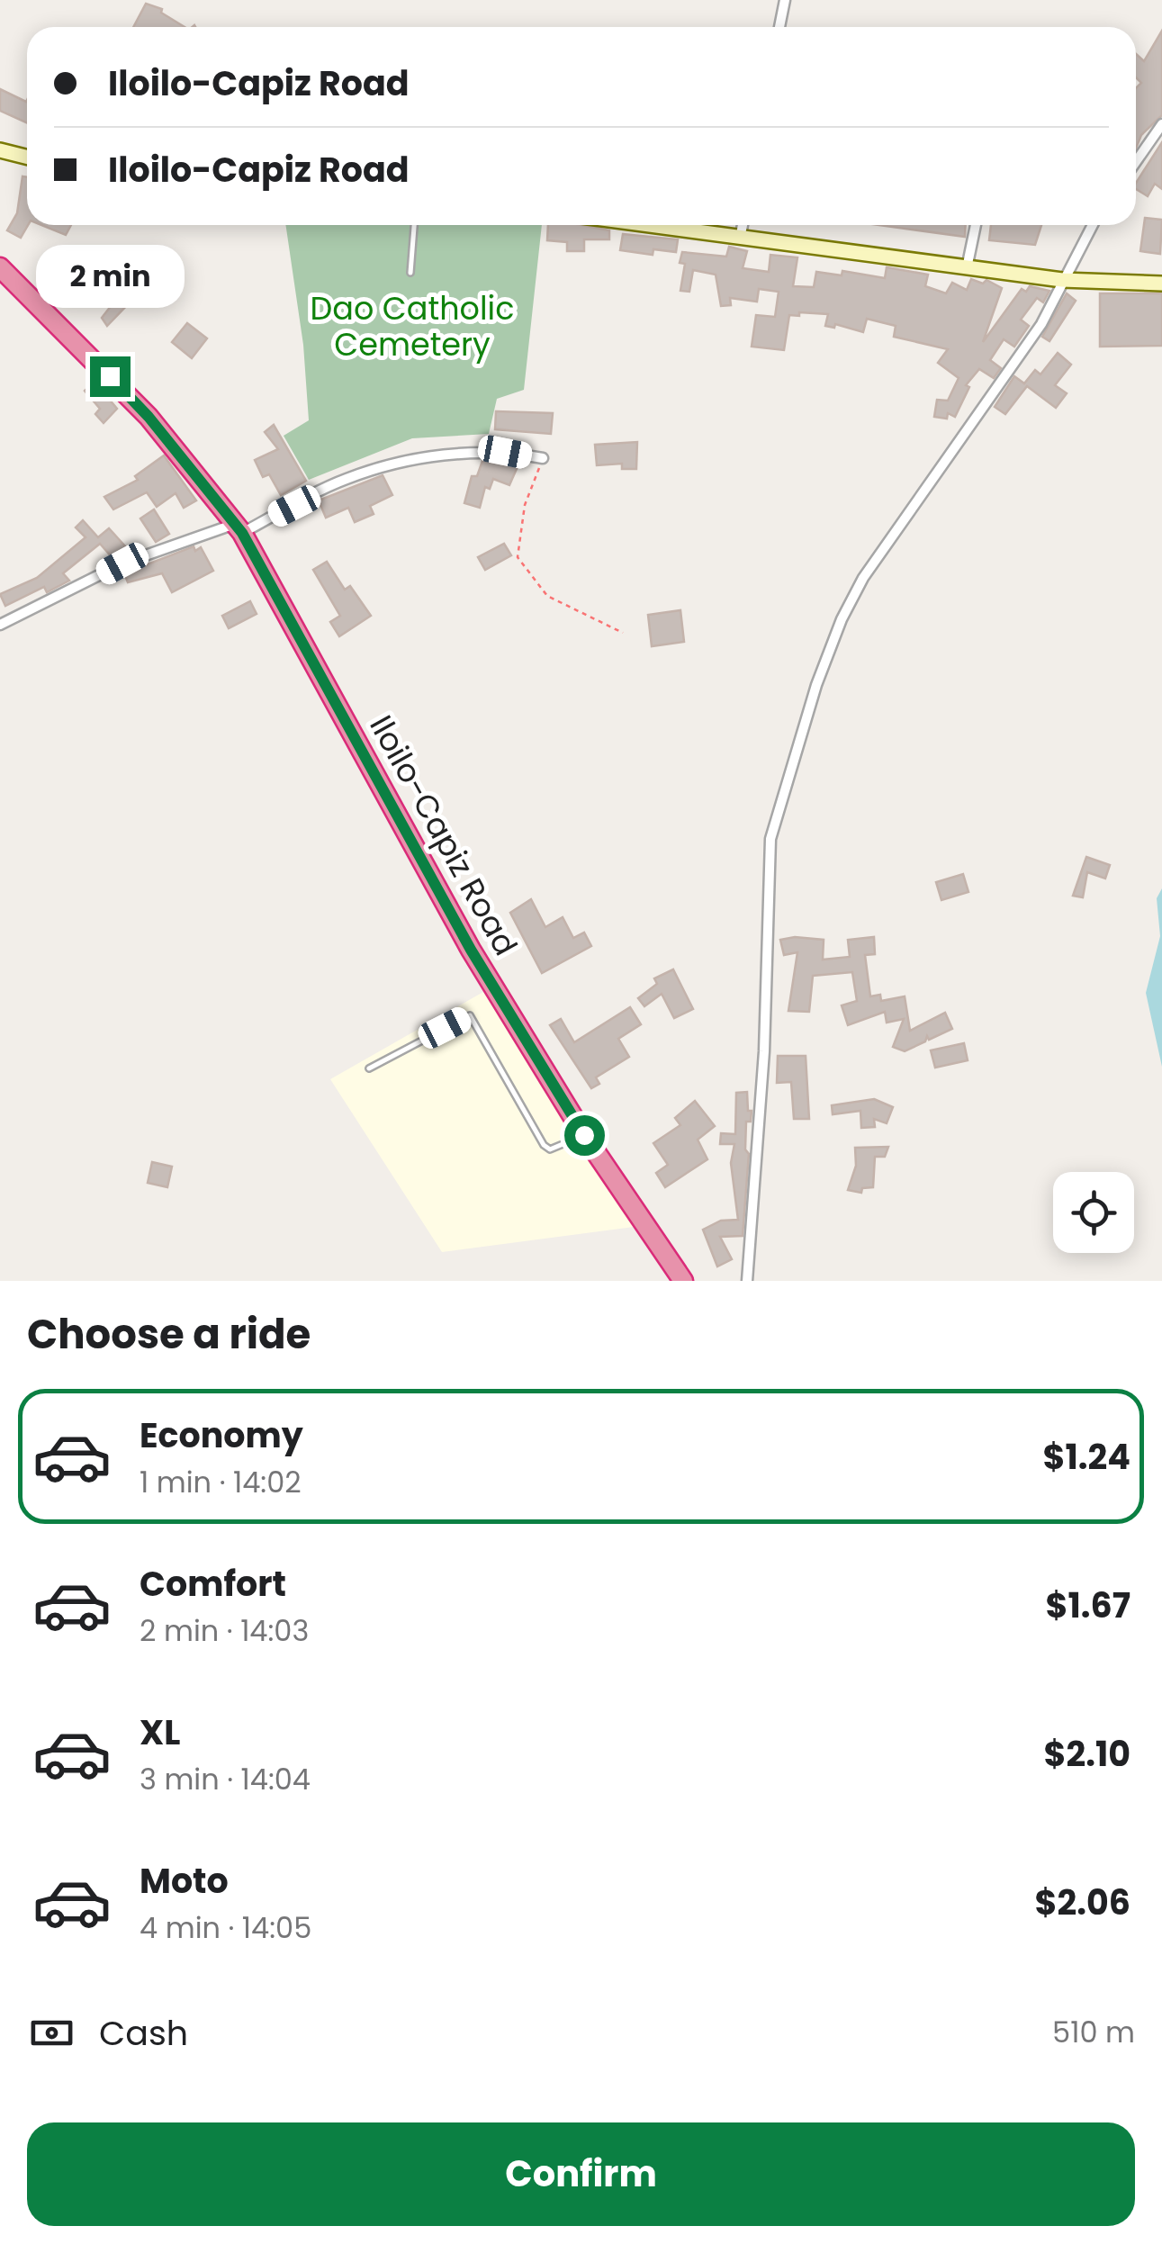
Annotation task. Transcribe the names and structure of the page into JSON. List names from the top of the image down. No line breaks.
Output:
{"streets":{"highway":["Iloilo-Capiz Road"]},"parks":["Dao Catholic Cemetery"],"page":{"banner":["Iloilo-Capiz Road","Iloilo-Capiz Road"],"bubble":"2 min","heading":"Choose a ride","list":[{"name":"Economy","note":"1 min · 14:02","value":"$1.24"},{"name":"Comfort","note":"2 min · 14:03","value":"$1.67"},{"name":"XL","note":"3 min · 14:04","value":"$2.10"},{"name":"Moto","note":"4 min · 14:05","value":"$2.06"}],"pay":["Cash","510 m"],"buttons":"Confirm"}}
